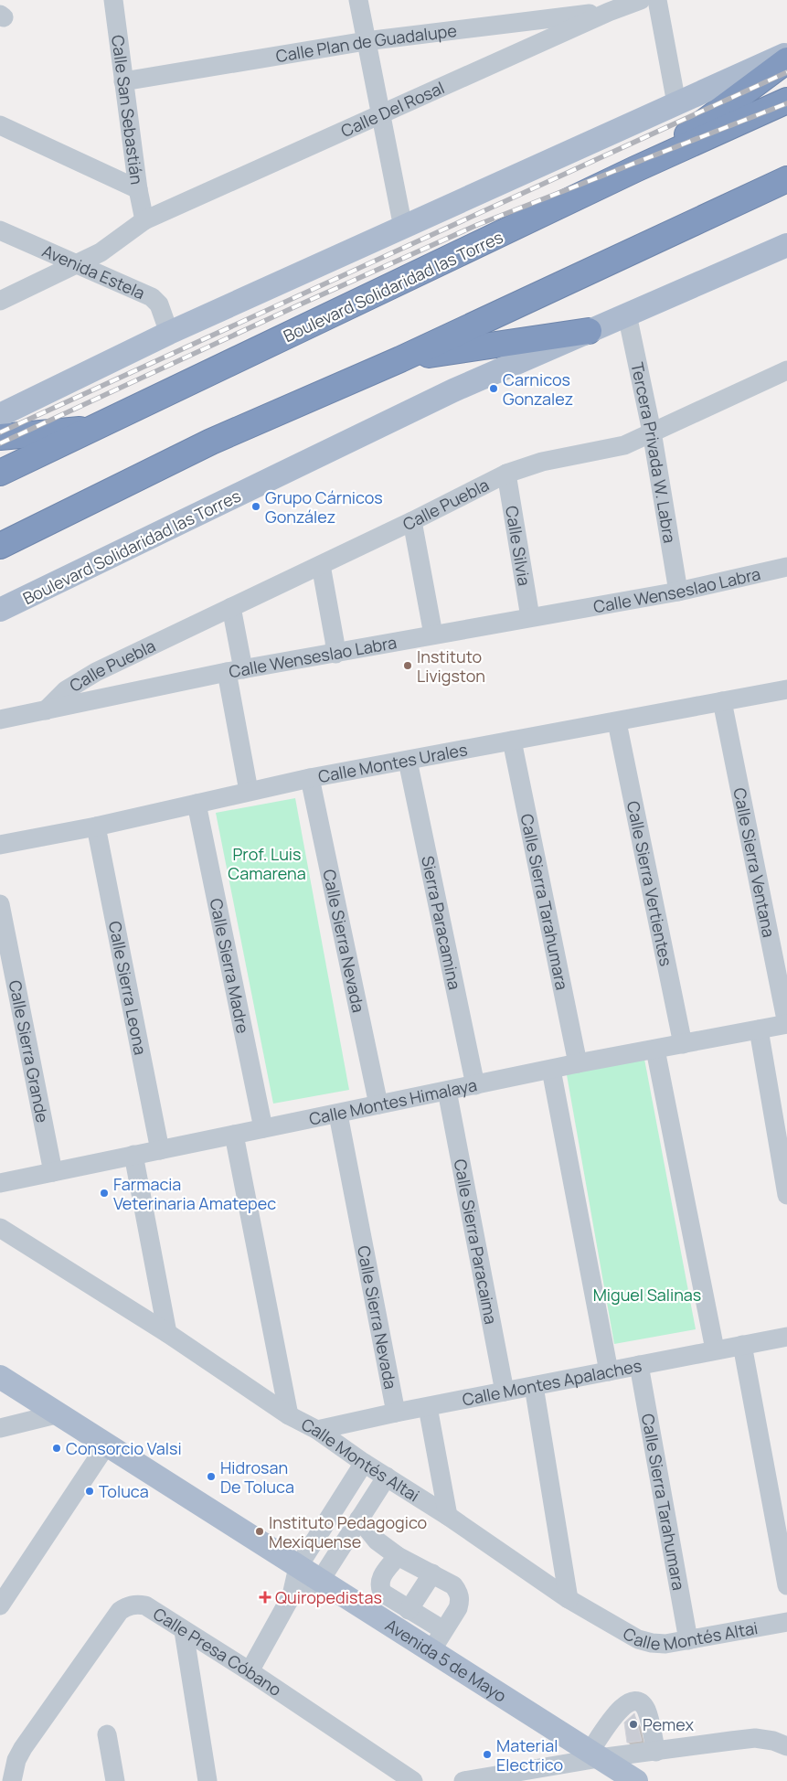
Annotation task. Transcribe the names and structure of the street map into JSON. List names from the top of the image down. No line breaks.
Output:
{"streets":{"highway":["Boulevard Solidaridad las Torres"],"main road":["Avenida 5 de Mayo"],"street":["Calle Plan de Guadalupe","Calle Del Rosal","Calle San Sebastián","Avenida Estela","Tercera Privada W. Labra","Calle Puebla","Calle Silvia","Calle Wenseslao Labra","Calle Montes Urales","Calle Sierra Ventana","Calle Sierra Vertientes","Calle Sierra Tarahumara","Sierra Paracamina","Calle Sierra Nevada","Calle Sierra Madre","Calle Sierra Leona","Calle Sierra Grande","Calle Montes Himalaya","Calle Sierra Paracaima","Calle Montes Apalaches","Calle Montés Altai","Calle Presa Cóbano"]},"crossings":[["Calle Plan de Guadalupe","Calle Del Rosal"],["Calle Plan de Guadalupe","Calle San Sebastián"],["Calle Del Rosal","Calle San Sebastián"],["Calle Del Rosal","Avenida Estela"],["Boulevard Solidaridad las Torres","Tercera Privada W. Labra"],["Tercera Privada W. Labra","Calle Puebla"],["Tercera Privada W. Labra","Calle Wenseslao Labra"],["Calle Puebla","Calle Silvia"],["Calle Puebla","Calle Wenseslao Labra"],["Calle Silvia","Calle Wenseslao Labra"],["Calle Montes Urales","Calle Sierra Ventana"],["Calle Montes Urales","Calle Sierra Vertientes"],["Calle Montes Urales","Calle Sierra Tarahumara"],["Calle Montes Urales","Sierra Paracamina"],["Calle Montes Urales","Calle Sierra Nevada"],["Calle Montes Urales","Calle Sierra Madre"],["Calle Montes Urales","Calle Sierra Leona"],["Calle Sierra Ventana","Calle Montes Himalaya"],["Calle Sierra Vertientes","Calle Montes Himalaya"],["Calle Sierra Tarahumara","Calle Montes Himalaya"],["Calle Sierra Tarahumara","Calle Montes Apalaches"],["Calle Sierra Tarahumara","Calle Montés Altai"],["Sierra Paracamina","Calle Montes Himalaya"],["Calle Sierra Nevada","Calle Montes Himalaya"],["Calle Sierra Nevada","Calle Montes Apalaches"],["Calle Sierra Madre","Calle Montes Himalaya"],["Calle Sierra Leona","Calle Montes Himalaya"],["Calle Sierra Grande","Calle Montes Himalaya"],["Calle Montes Himalaya","Calle Sierra Paracaima"],["Calle Sierra Paracaima","Calle Montes Apalaches"],["Calle Montes Apalaches","Calle Montés Altai"]],"parks":["Prof. Luis Camarena","Miguel Salinas"],"places":{"other":["Carnicos Gonzalez","Grupo Cárnicos González","Instituto Livigston","Farmacia Veterinaria Amatepec","Consorcio Valsi","Hidrosan De Toluca","Toluca","Instituto Pedagogico Mexiquense","Pemex","Material Electrico"],"health":["Quiropedistas"]}}
